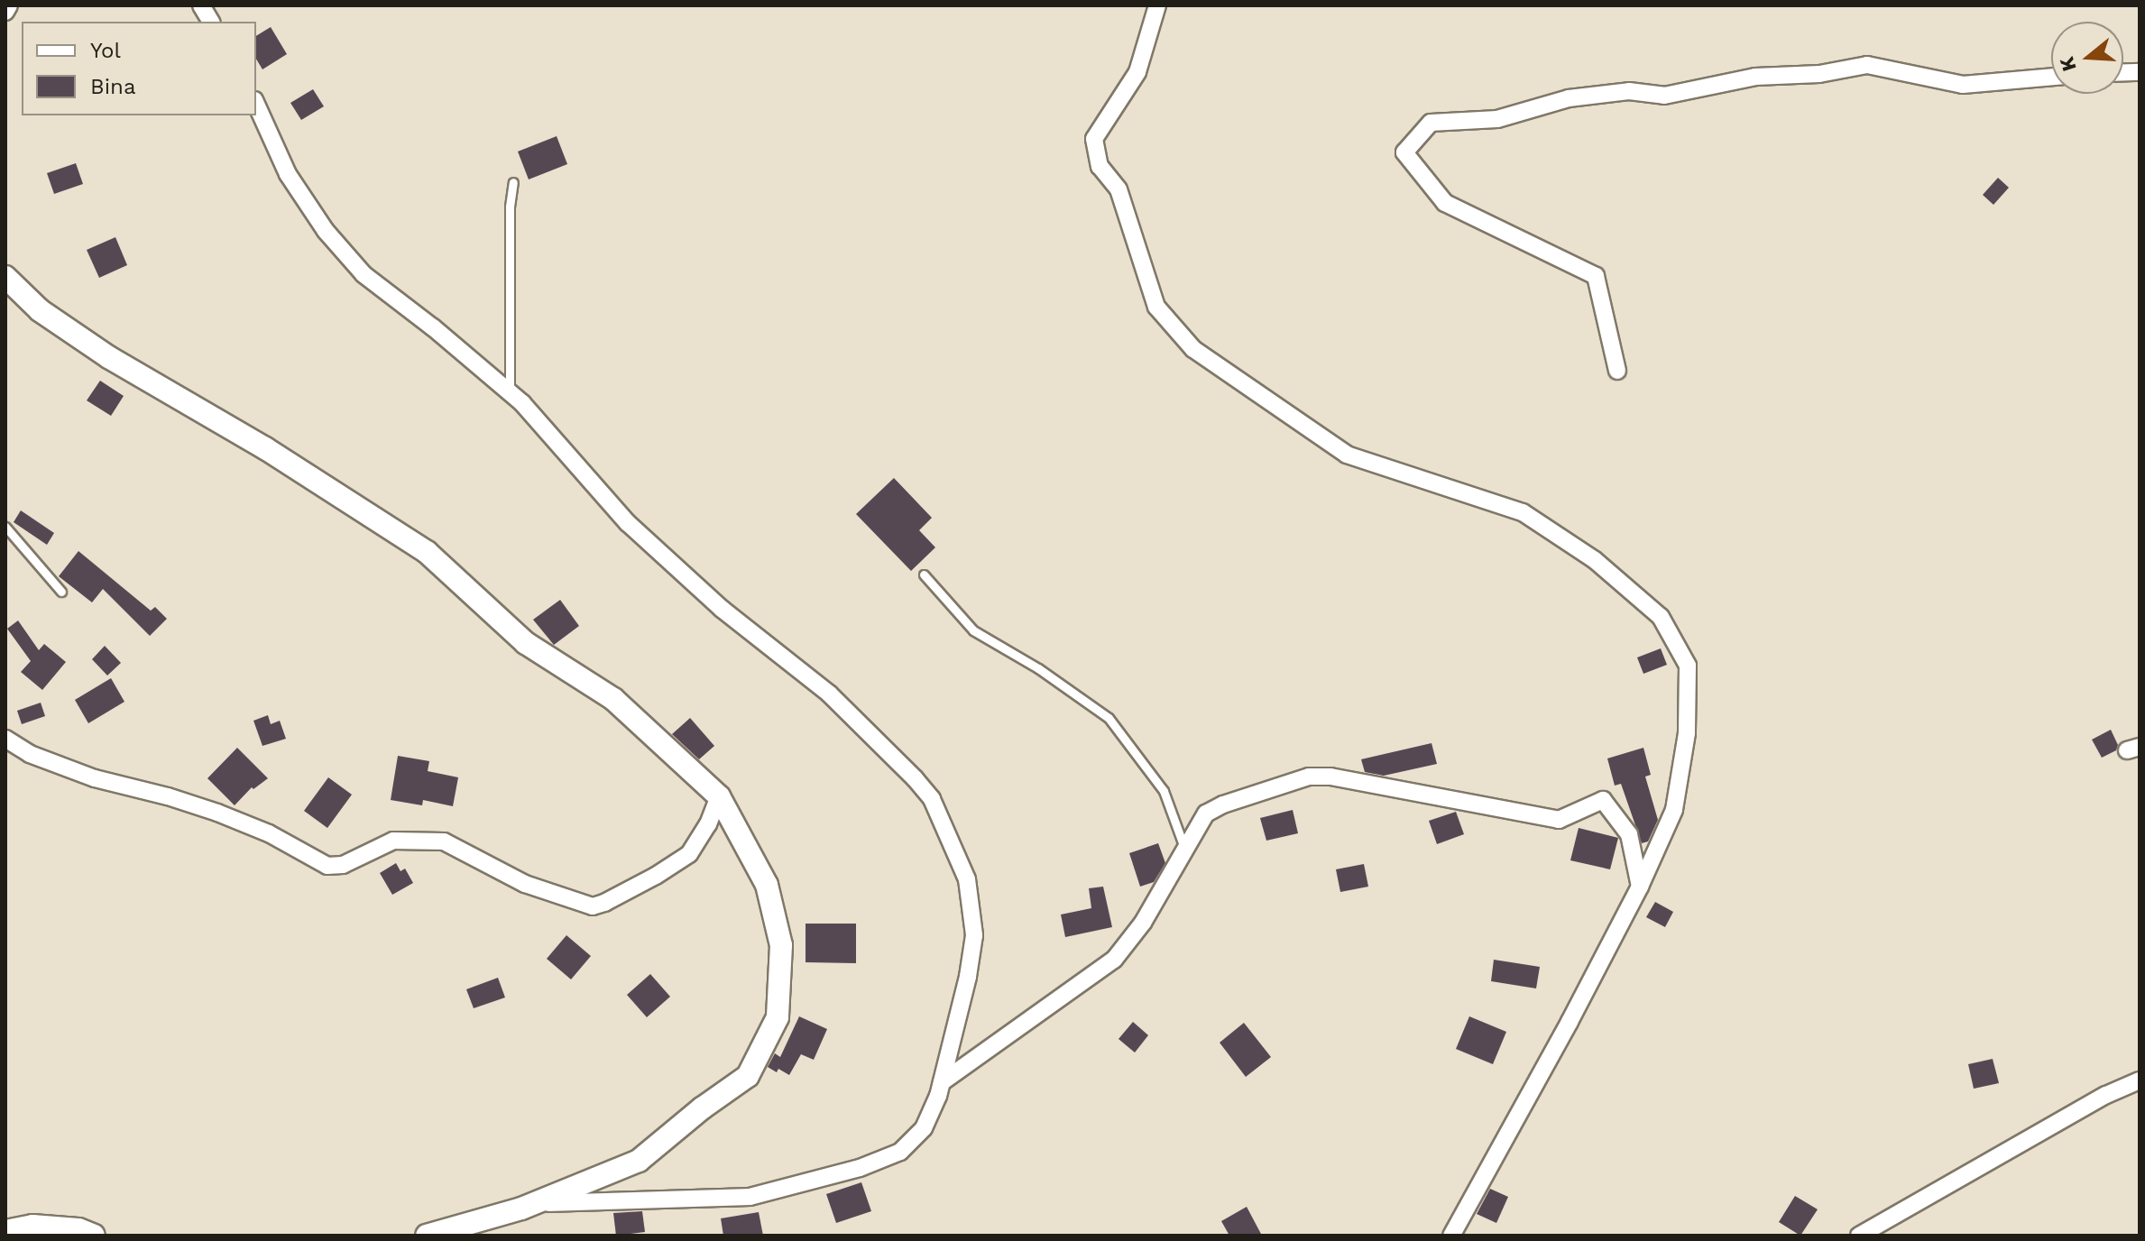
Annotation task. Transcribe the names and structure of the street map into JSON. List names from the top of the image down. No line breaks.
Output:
{"legend":["Yol","Bina"],"north":"left"}
